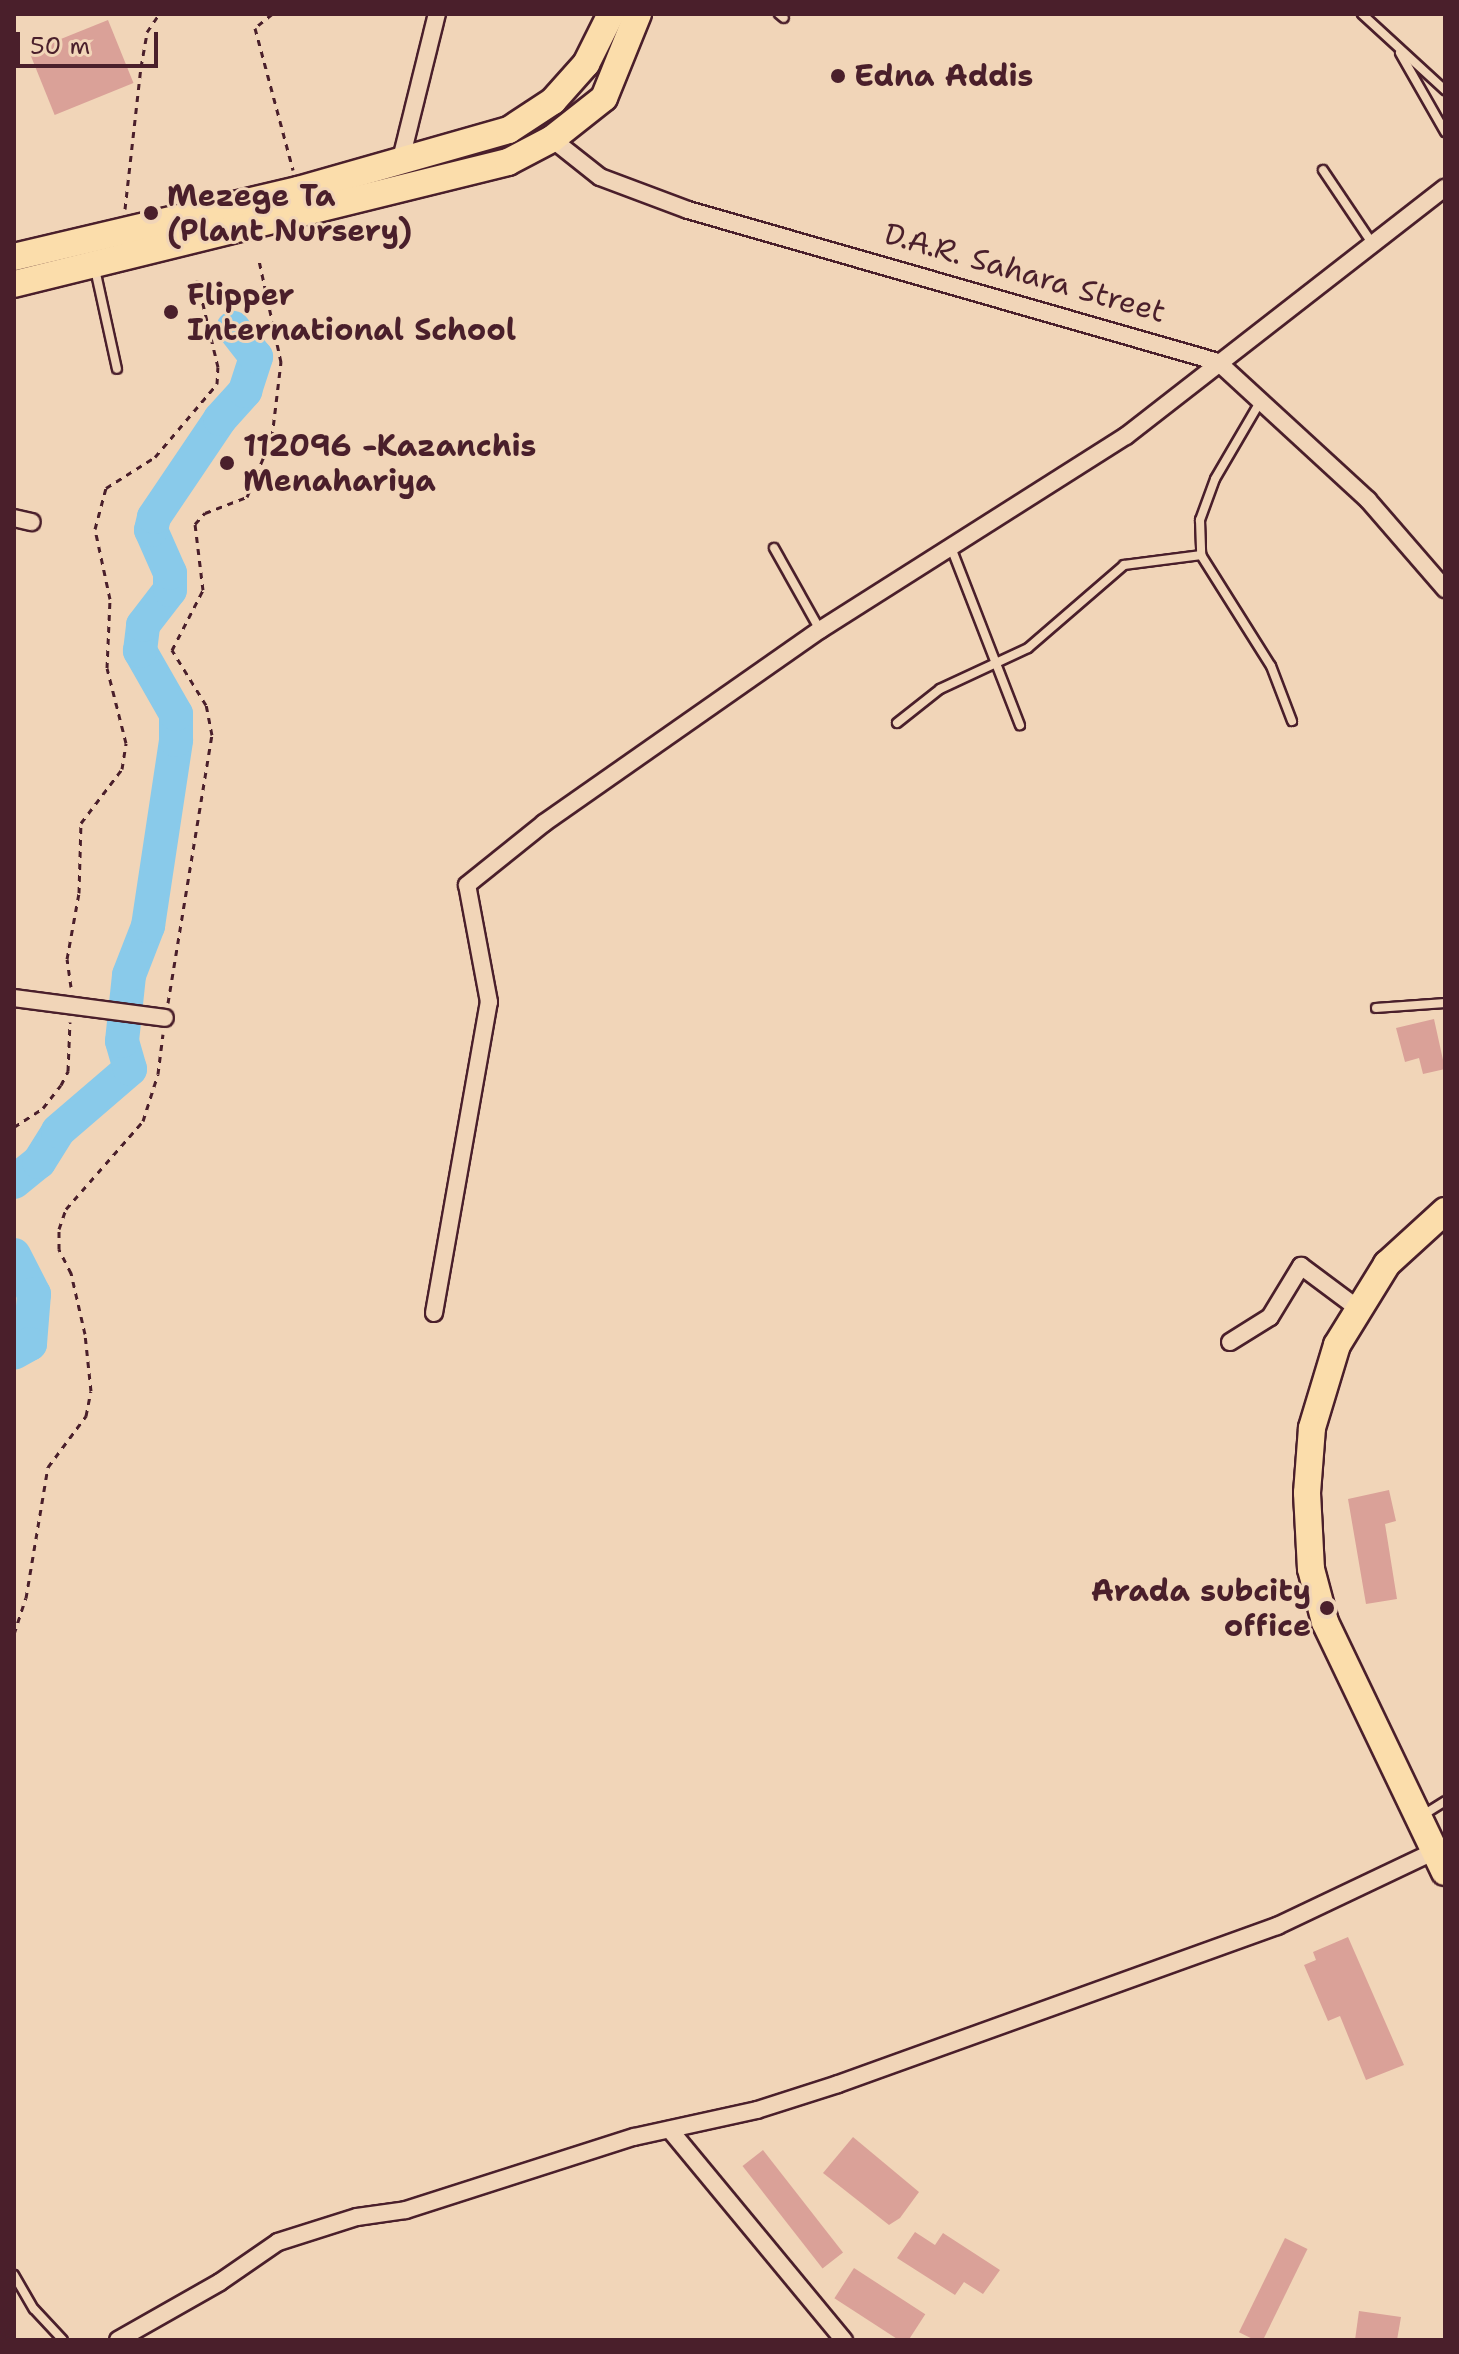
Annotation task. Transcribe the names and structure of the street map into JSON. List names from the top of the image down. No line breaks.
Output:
{"streets":{"street":["D.A.R. Sahara Street"]},"places":["Edna Addis","Mezege Ta (Plant Nursery)","Flipper International School","112096 -Kazanchis Menahariya","Arada subcity office"],"scale_bar":"50 m"}
